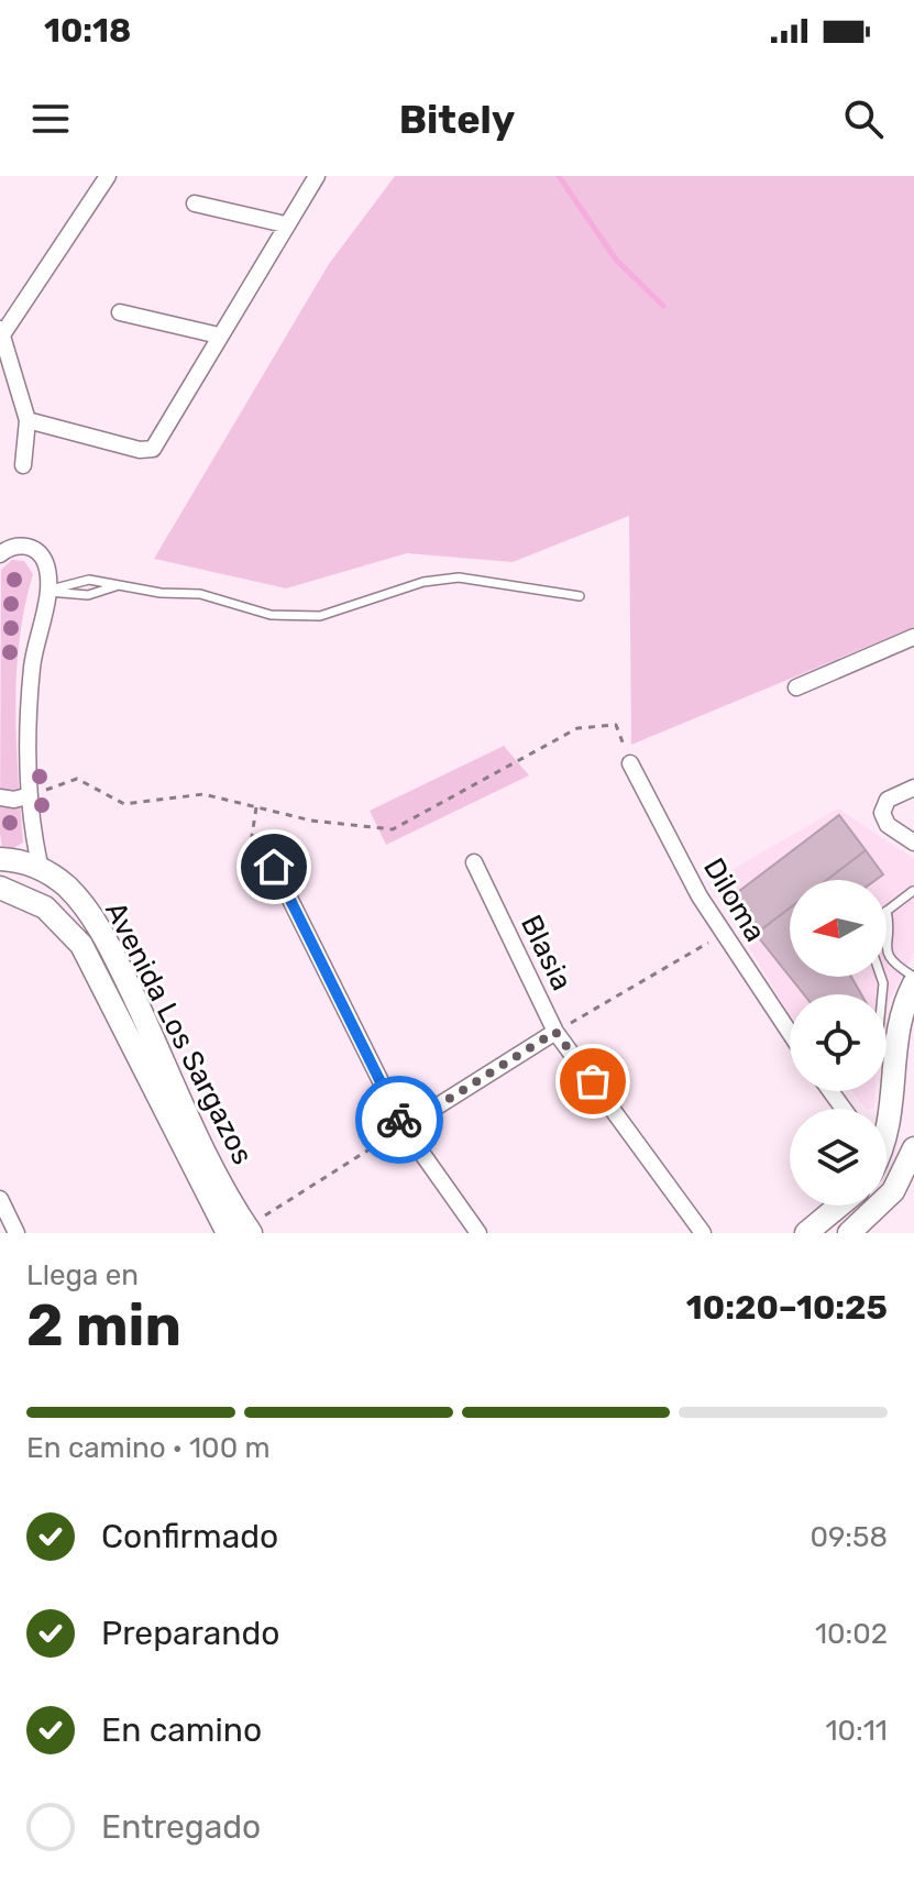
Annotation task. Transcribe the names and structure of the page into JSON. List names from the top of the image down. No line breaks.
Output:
{"streets":{"street":["Diloma","Blasia","Avenida Los Sargazos"]},"north":"left","page":{"status":"10:18","header":"Bitely","heading":["2 min","Llega en","10:20–10:25"],"bar":"En camino · 100 m","list":[["Confirmado","09:58"],["Preparando","10:02"],["En camino","10:11"],"Entregado"]}}
